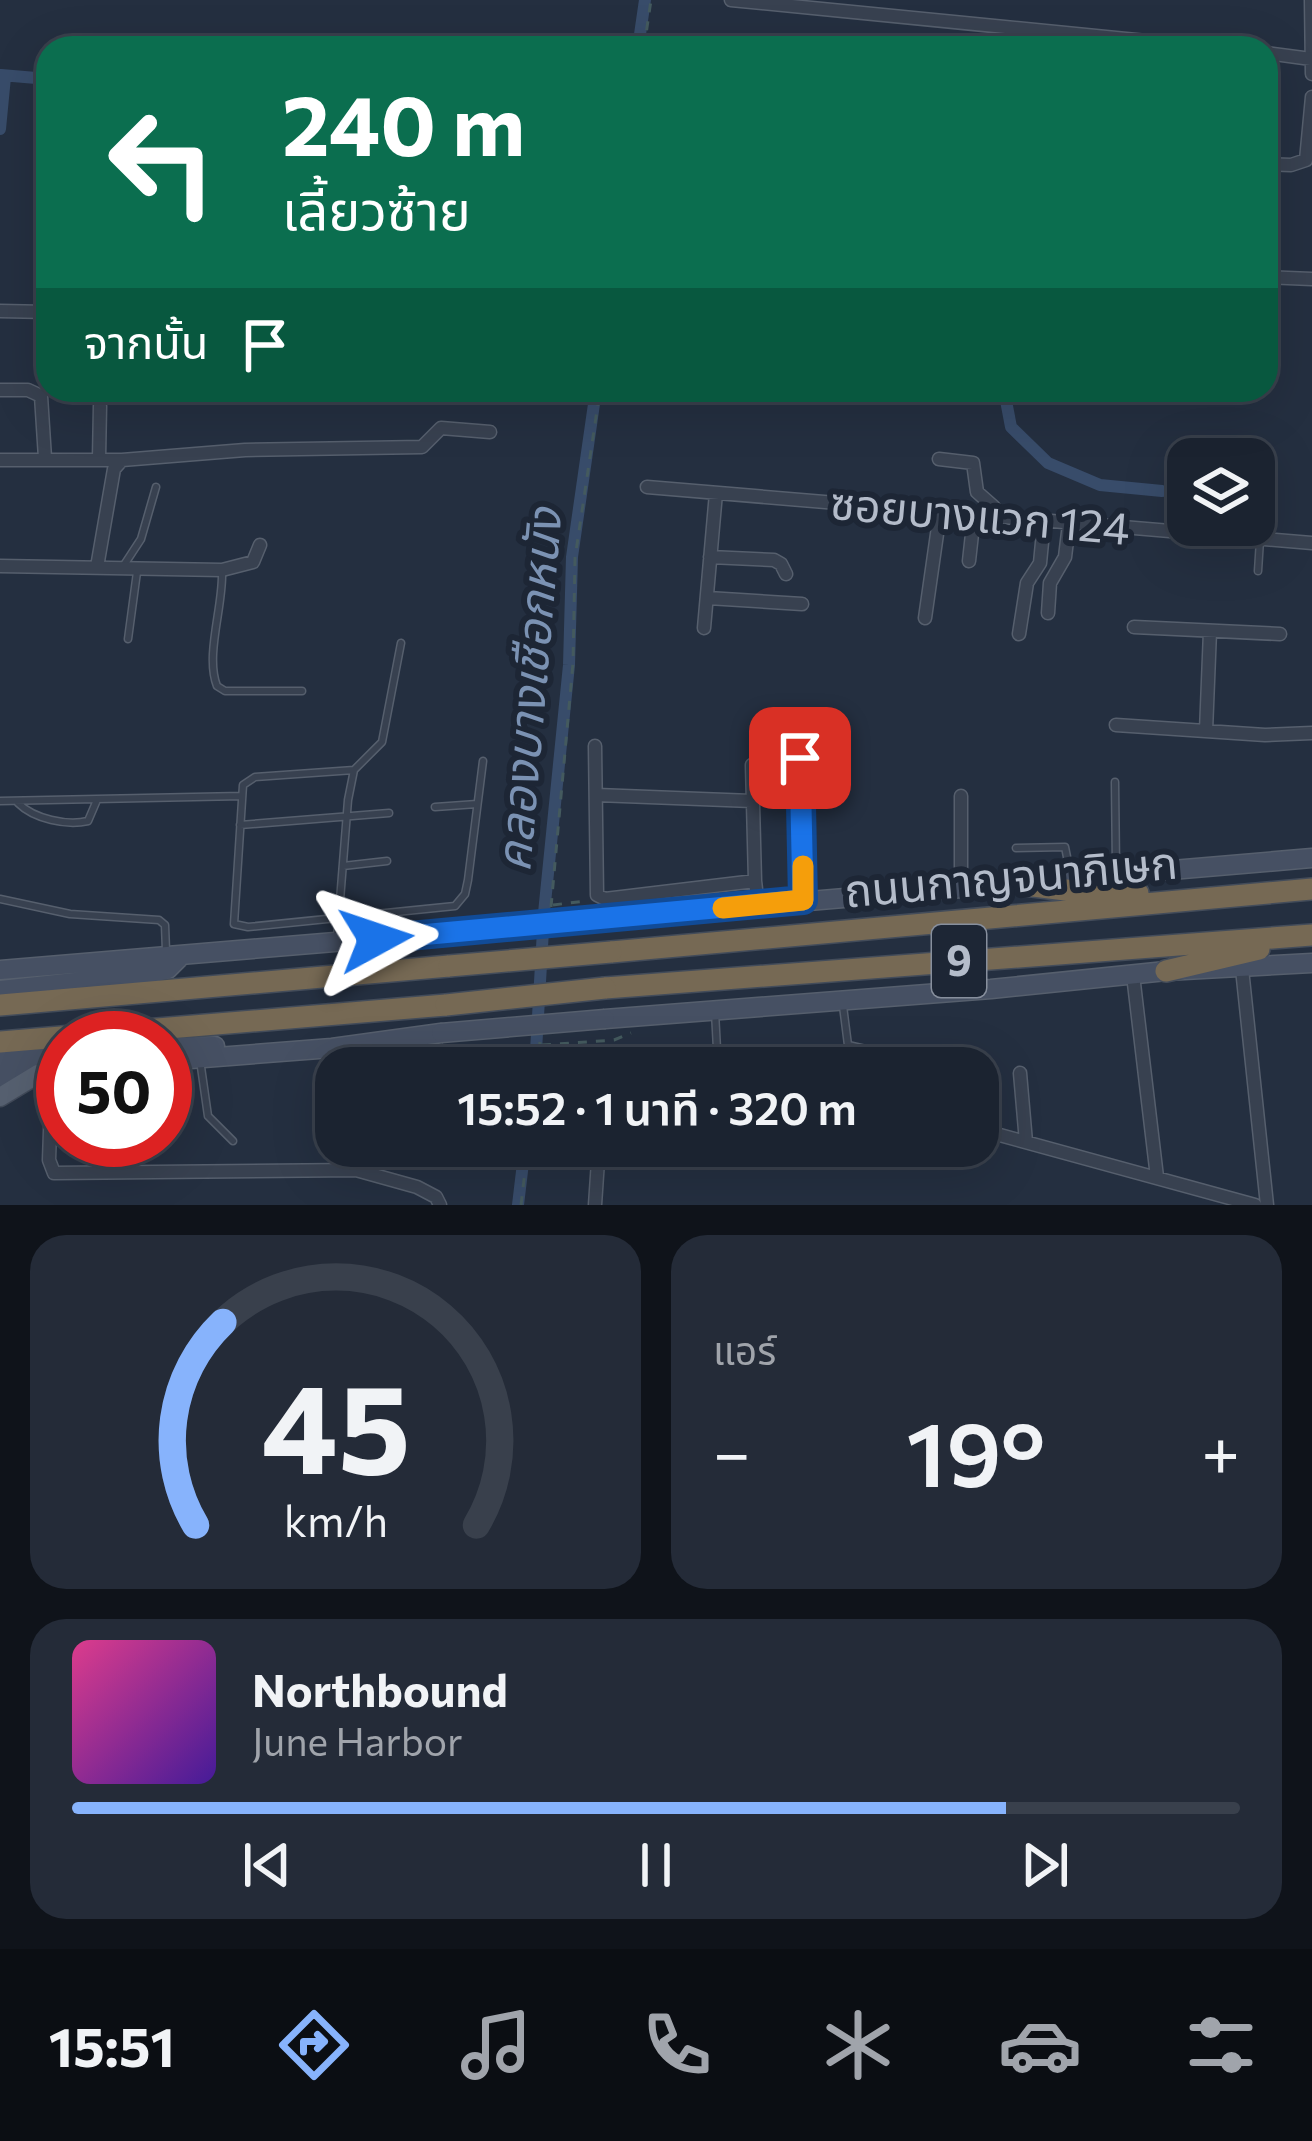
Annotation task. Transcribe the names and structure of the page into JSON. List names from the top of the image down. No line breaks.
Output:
{"streets":{"highway":["ถนนกาญจนาภิเษก","9"],"street":["ซอยบางแวก 124"]},"water":["คลองบางเชือกหนัง"],"page":{"turn":["240 m","เลี้ยวซ้าย"],"then":"จากนั้น","limit":"50","trip":"15:52 · 1 นาที · 320 m","tile":"แอร์","heat":["−","19°","+"],"song":["Northbound","June Harbor"],"tabs":"15:51","gauge":["45","km/h"]}}
